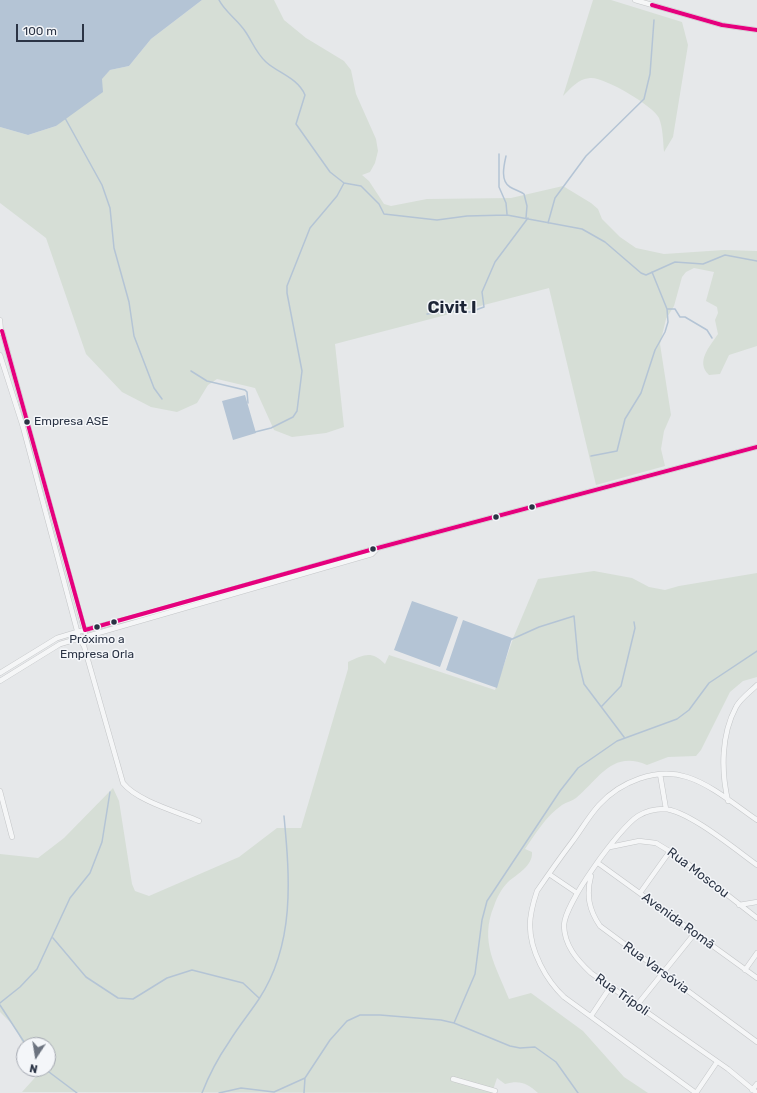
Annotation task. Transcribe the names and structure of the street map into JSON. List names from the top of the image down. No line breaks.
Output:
{"streets":{"street":["Rua Moscou","Avenida Romã","Rua Varsóvia","Rua Trípoli"]},"crossings":[["Rua Moscou","Rua Trípoli"],["Avenida Romã","Rua Trípoli"],["Rua Varsóvia","Rua Trípoli"]],"districts":["Civit I"],"places":["Empresa ASE","Próximo a Empresa Orla"],"scale_bar":"100 m","north":"bottom"}
